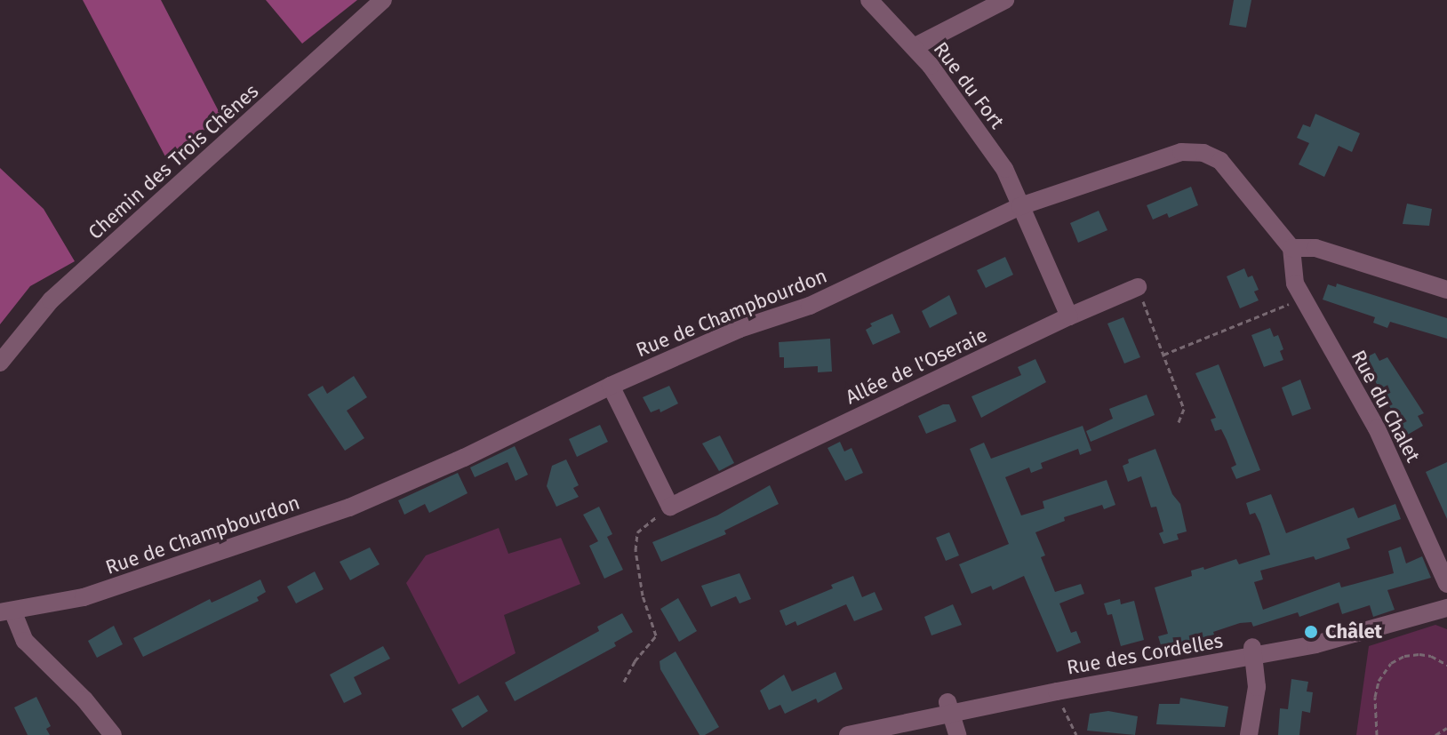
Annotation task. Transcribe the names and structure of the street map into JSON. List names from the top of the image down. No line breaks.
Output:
{"streets":{"street":["Rue du Fort","Chemin des Trois Chênes","Rue de Champbourdon","Allée de l'Oseraie","Rue du Chalet","Rue des Cordelles"]},"crossings":[["Rue du Fort","Rue de Champbourdon"],["Rue de Champbourdon","Rue du Chalet"]],"places":["Châlet"]}
